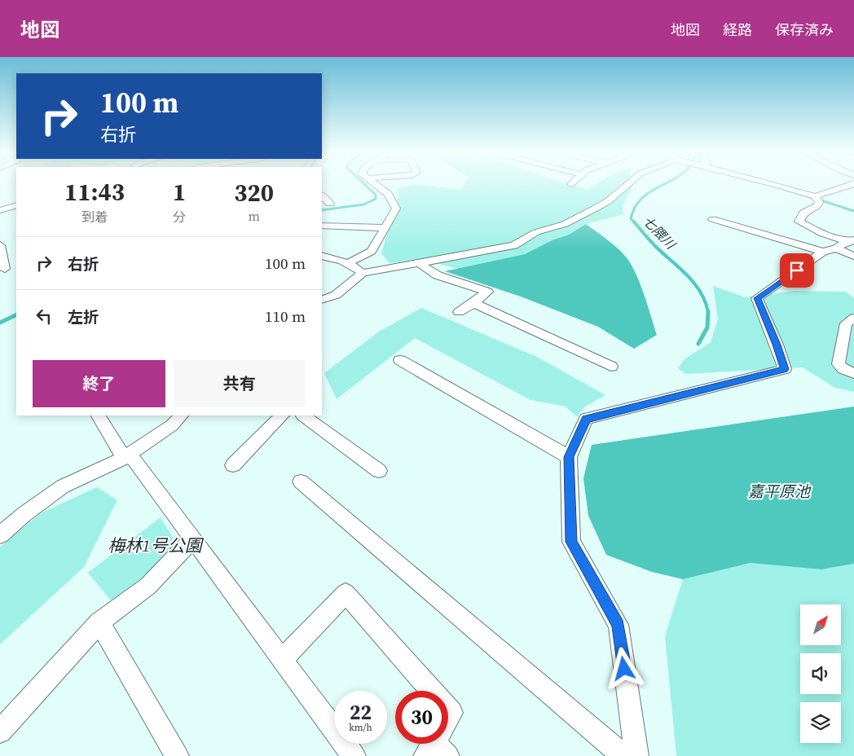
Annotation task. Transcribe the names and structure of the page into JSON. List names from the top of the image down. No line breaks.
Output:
{"water":["七隈川","嘉平原池"],"parks":["梅林1号公園"],"north":"top right","page":{"header":"地図","nav":["地図","経路","保存済み"],"turn":["100 m","右折"],"eta":["11:43","到着","1","分","320","m"],"list":[{"name":"右折","value":"100 m"},{"name":"左折","value":"110 m"}],"buttons":["終了","共有"],"speed":"22 km/h","limit":"30"}}
